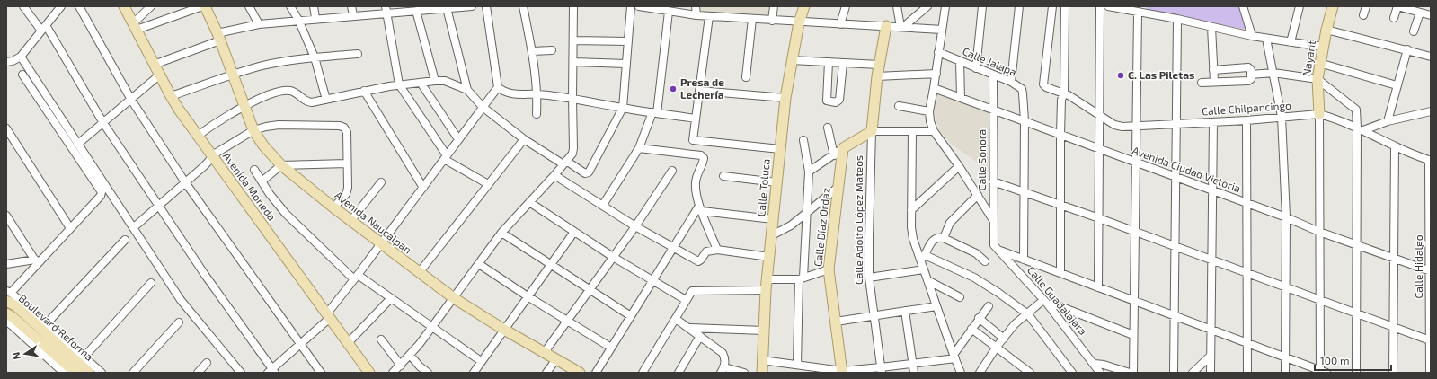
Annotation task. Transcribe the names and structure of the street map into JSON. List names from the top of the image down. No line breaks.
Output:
{"streets":{"main road":["Nayarit","Avenida Moneda","Calle Toluca","Calle Adolfo López Mateos","Avenida Naucalpan","Calle Díaz Ordaz","Boulevard Reforma"],"street":["Calle Jalapa","Calle Chilpancingo","Calle Sonora","Avenida Ciudad Victoria","Calle Hidalgo","Calle Guadalajara"]},"crossings":[["Nayarit","Calle Chilpancingo"],["Calle Jalapa","Calle Sonora"],["Calle Jalapa","Avenida Ciudad Victoria"],["Calle Chilpancingo","Calle Hidalgo"],["Calle Sonora","Avenida Ciudad Victoria"],["Calle Sonora","Calle Guadalajara"],["Avenida Ciudad Victoria","Calle Hidalgo"],["Calle Adolfo López Mateos","Calle Díaz Ordaz"]],"places":["C. Las Piletas","Presa de Lechería"],"scale_bar":"100 m","north":"left"}
